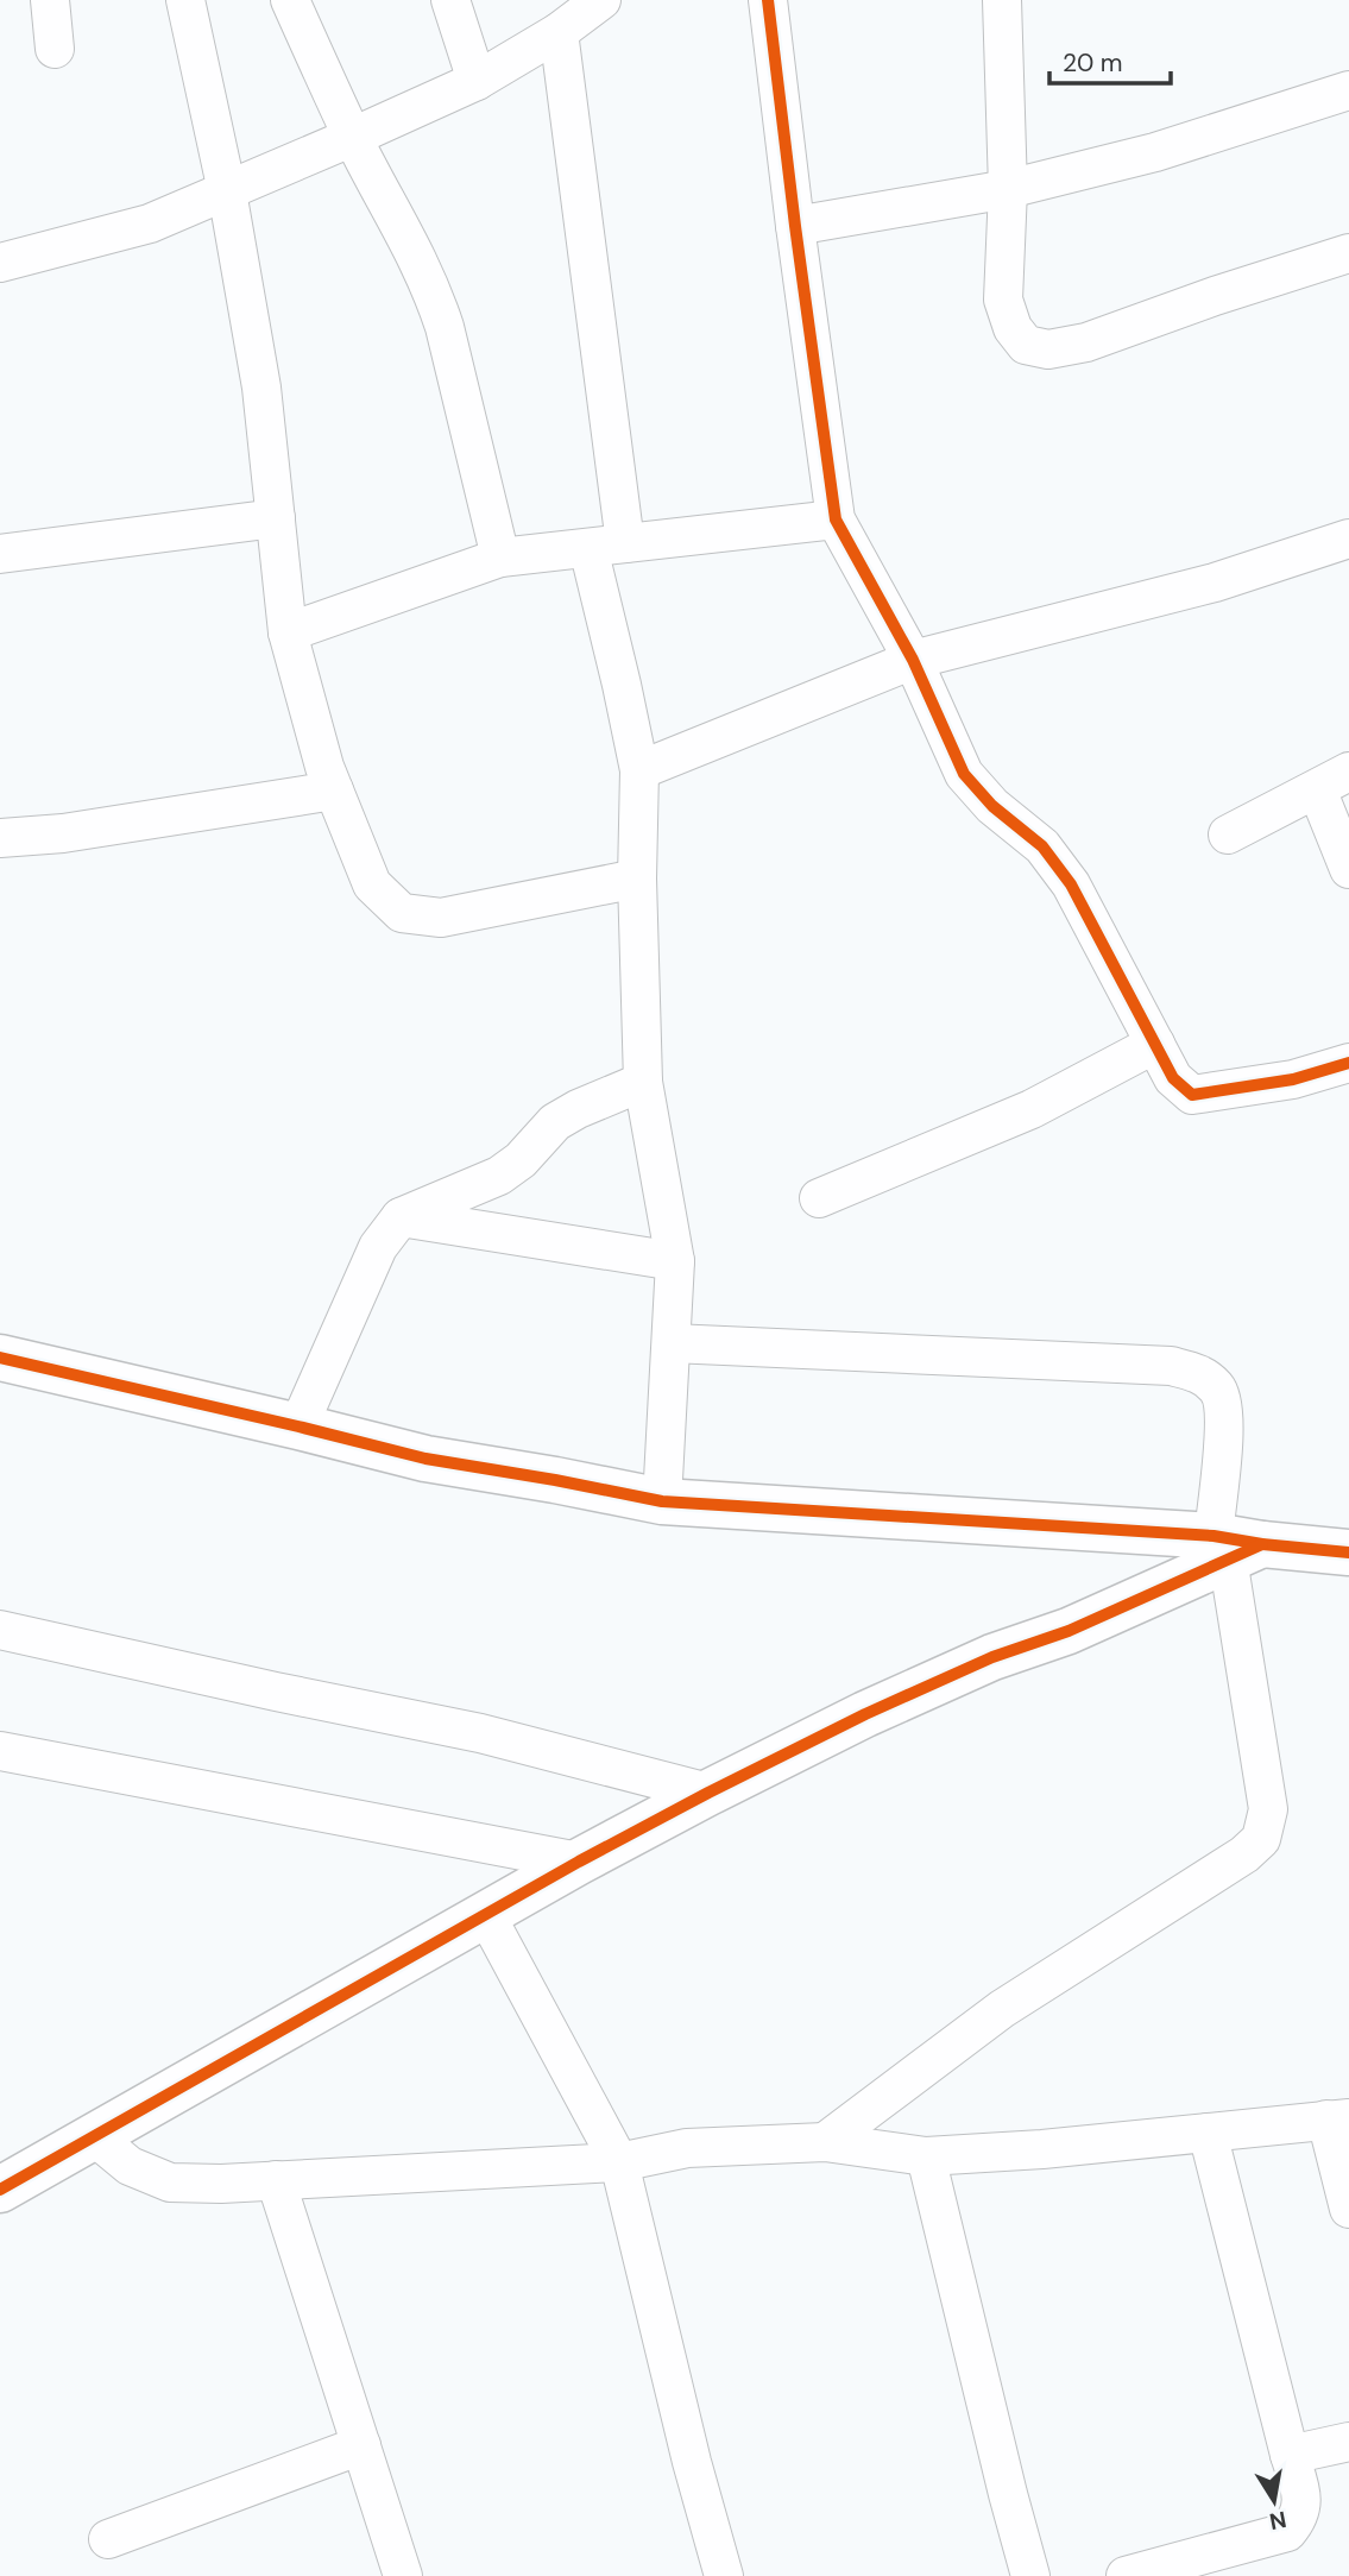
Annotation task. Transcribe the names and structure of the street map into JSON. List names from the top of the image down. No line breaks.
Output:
{"scale_bar":"20 m","north":"bottom"}
